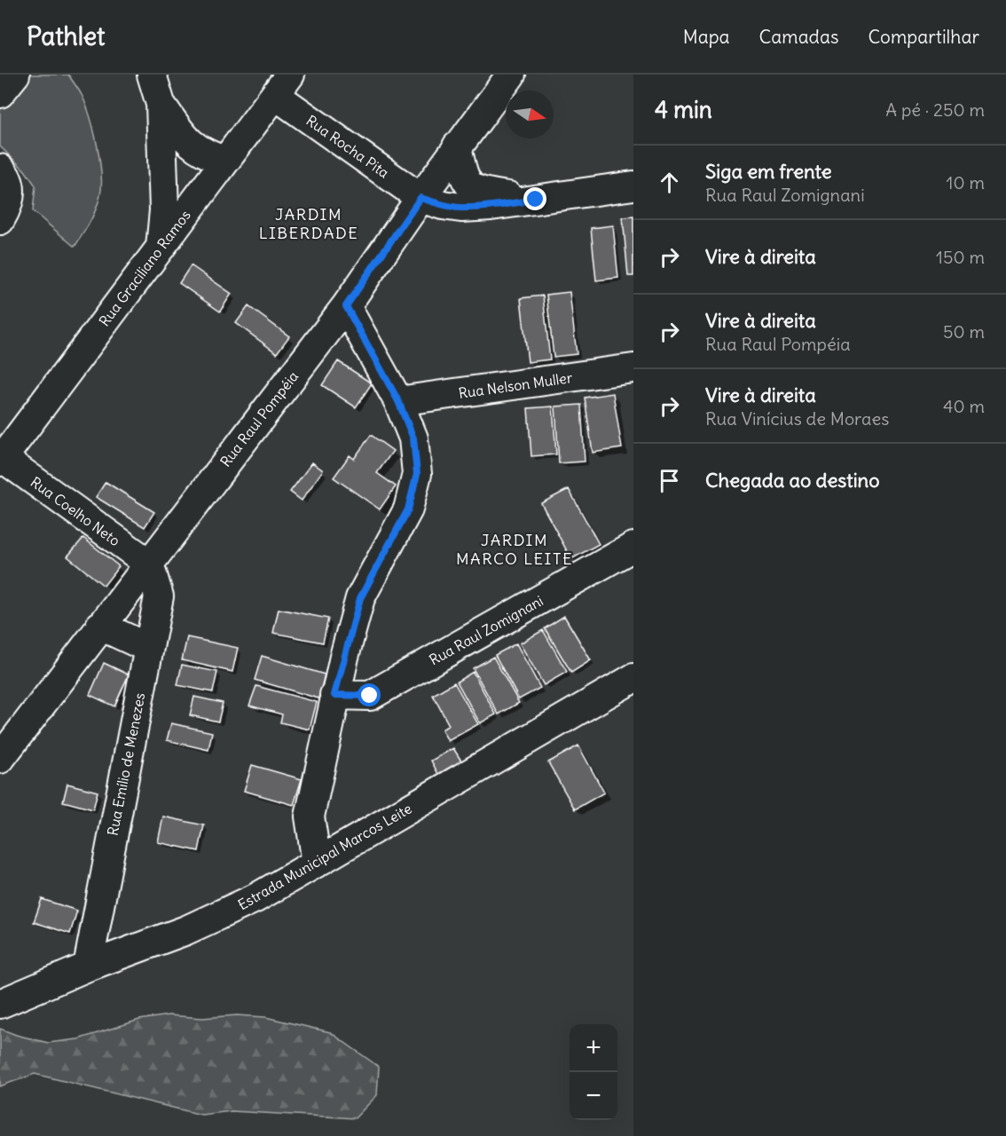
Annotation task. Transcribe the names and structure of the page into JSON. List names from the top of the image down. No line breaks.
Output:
{"streets":{"street":["Rua Rocha Pita","Rua Graciliano Ramos","Rua Nelson Muller","Rua Raul Pompéia","Rua Coelho Neto","Rua Raul Zomignani","Rua Emílio de Menezes","Estrada Municipal Marcos Leite"]},"crossings":[["Rua Rocha Pita","Rua Graciliano Ramos"],["Rua Rocha Pita","Rua Raul Pompéia"],["Rua Graciliano Ramos","Rua Coelho Neto"],["Rua Raul Pompéia","Rua Coelho Neto"],["Rua Raul Pompéia","Rua Emílio de Menezes"],["Rua Coelho Neto","Rua Emílio de Menezes"],["Rua Emílio de Menezes","Estrada Municipal Marcos Leite"]],"districts":["JARDIM LIBERDADE","JARDIM MARCO LEITE"],"north":"right","page":{"header":"Pathlet","nav":["Mapa","Camadas","Compartilhar"],"heading":["4 min","A pé · 250 m"],"list":[["Siga em frente","Rua Raul Zomignani","10 m"],["Vire à direita","150 m"],["Vire à direita","Rua Raul Pompéia","50 m"],["Vire à direita","Rua Vinícius de Moraes","40 m"],"Chegada ao destino"],"map_buttons":["+","−"]}}
